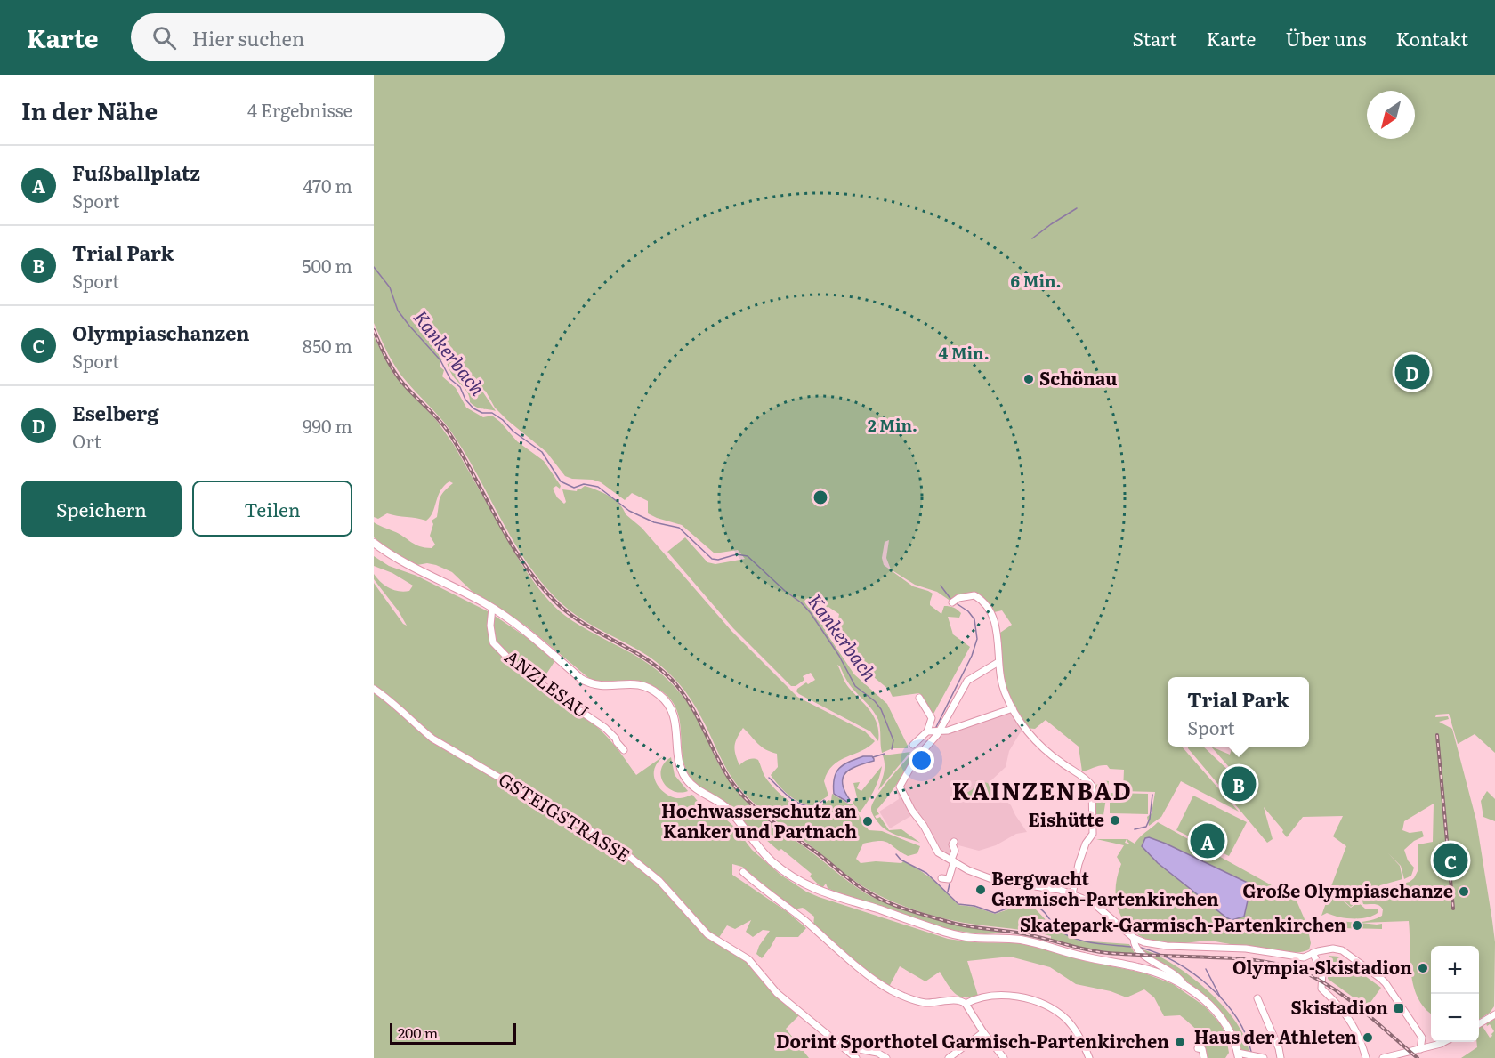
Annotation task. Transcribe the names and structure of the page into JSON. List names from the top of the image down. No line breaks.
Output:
{"streets":{"street":["ANZLESAU","GSTEIGSTRASSE"]},"districts":["KAINZENBAD"],"water":["Kankerbach"],"places":{"other":["Schönau","Eishütte","Hochwasserschutz an Kanker und Partnach","Bergwacht Garmisch-Partenkirchen","Große Olympiaschanze","Skatepark-Garmisch-Partenkirchen","Olympia-Skistadion","Haus der Athleten","Dorint Sporthotel Garmisch-Partenkirchen"],"transit":["Skistadion"]},"scale_bar":"200 m","north":"bottom left","page":{"header":"Karte","search":"Hier suchen","nav":["Start","Karte","Über uns","Kontakt"],"heading":["In der Nähe","4 Ergebnisse"],"list":[{"mark":"A","name":"Fußballplatz","note":"Sport","value":"470 m"},{"mark":"B","name":"Trial Park","note":"Sport","value":"500 m"},{"mark":"C","name":"Olympiaschanzen","note":"Sport","value":"850 m"},{"mark":"D","name":"Eselberg","note":"Ort","value":"990 m"}],"pins":["D","B","A","C"],"buttons":["Speichern","Teilen"],"popup":["Trial Park","Sport"],"map_buttons":["+","−"],"scale":"200 m"},"rings":["6 Min.","4 Min.","2 Min."]}
